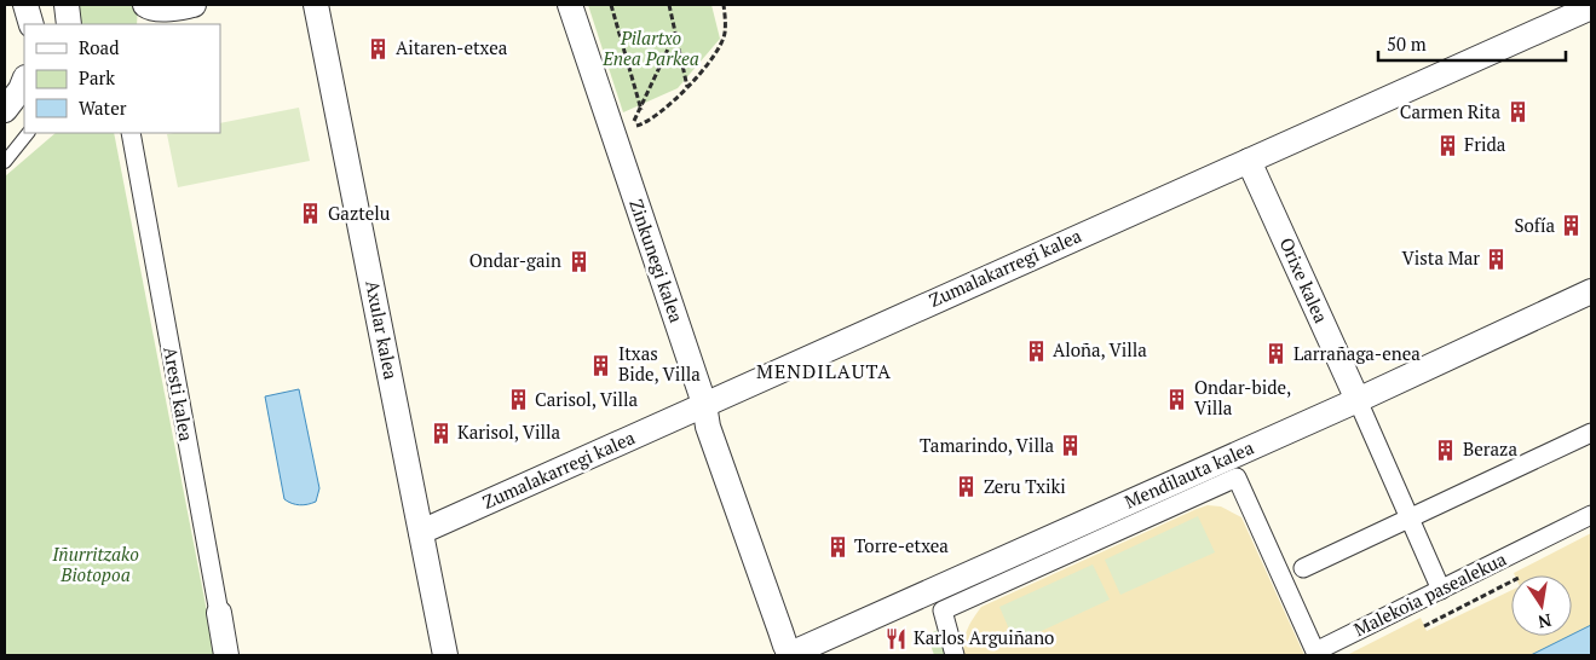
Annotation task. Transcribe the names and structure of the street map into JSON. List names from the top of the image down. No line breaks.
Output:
{"streets":{"street":["Zinkunegi kalea","Zumalakarregi kalea","Orixe kalea","Axular kalea","Aresti kalea","Mendilauta kalea","Malekoia pasealekua"]},"crossings":[["Zinkunegi kalea","Zumalakarregi kalea"],["Zinkunegi kalea","Mendilauta kalea"],["Zumalakarregi kalea","Orixe kalea"],["Zumalakarregi kalea","Axular kalea"],["Orixe kalea","Mendilauta kalea"]],"districts":["MENDILAUTA"],"parks":["Pilartxo Enea Parkea","Iñurritzako Biotopoa"],"places":{"building":["Aitaren-etxea","Carmen Rita","Frida","Gaztelu","Sofía","Vista Mar","Ondar-gain","Aloña, Villa","Larrañaga-enea","Itxas Bide, Villa","Ondar-bide, Villa","Carisol, Villa","Karisol, Villa","Tamarindo, Villa","Beraza","Zeru Txiki","Torre-etxea"],"restaurant":["Karlos Arguiñano"]},"legend":["Road","Park","Water"],"scale_bar":"50 m","north":"bottom"}
